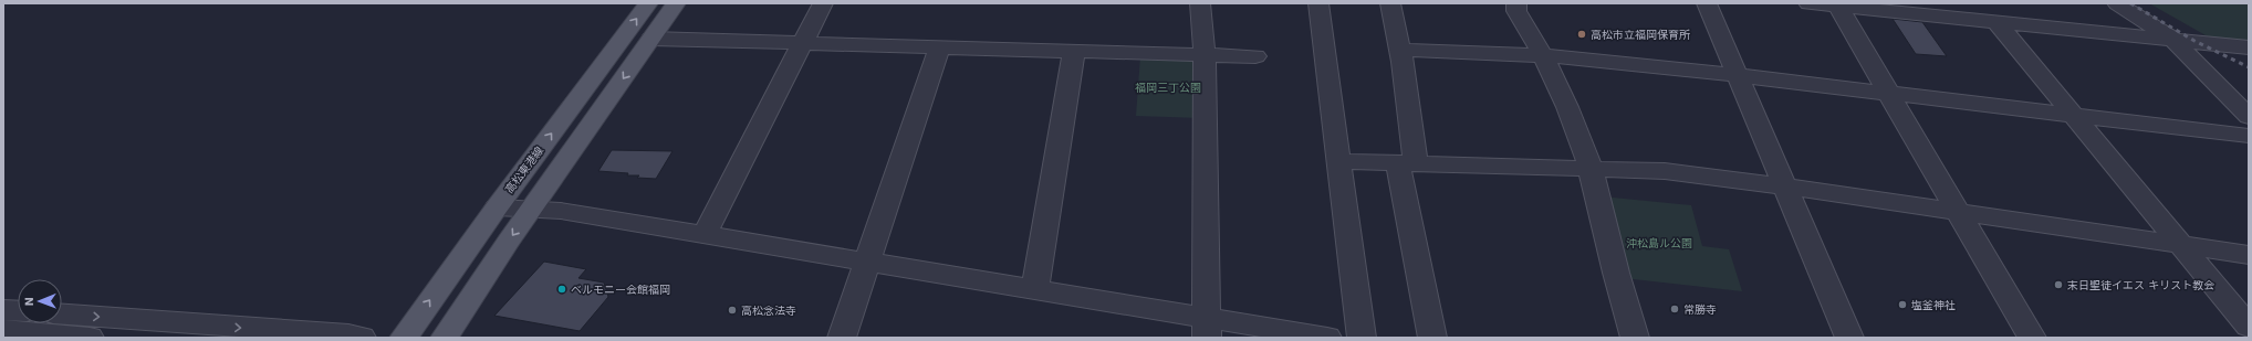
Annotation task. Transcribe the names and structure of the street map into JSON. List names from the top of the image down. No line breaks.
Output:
{"streets":{"main road":["高松東港線"]},"parks":["福岡三丁公園","沖松島ル公園"],"places":["高松市立福岡保育所","末日聖徒イエス キリスト教会","ベルモニー会館福岡","塩釜神社","常勝寺","高松念法寺"],"north":"left"}
